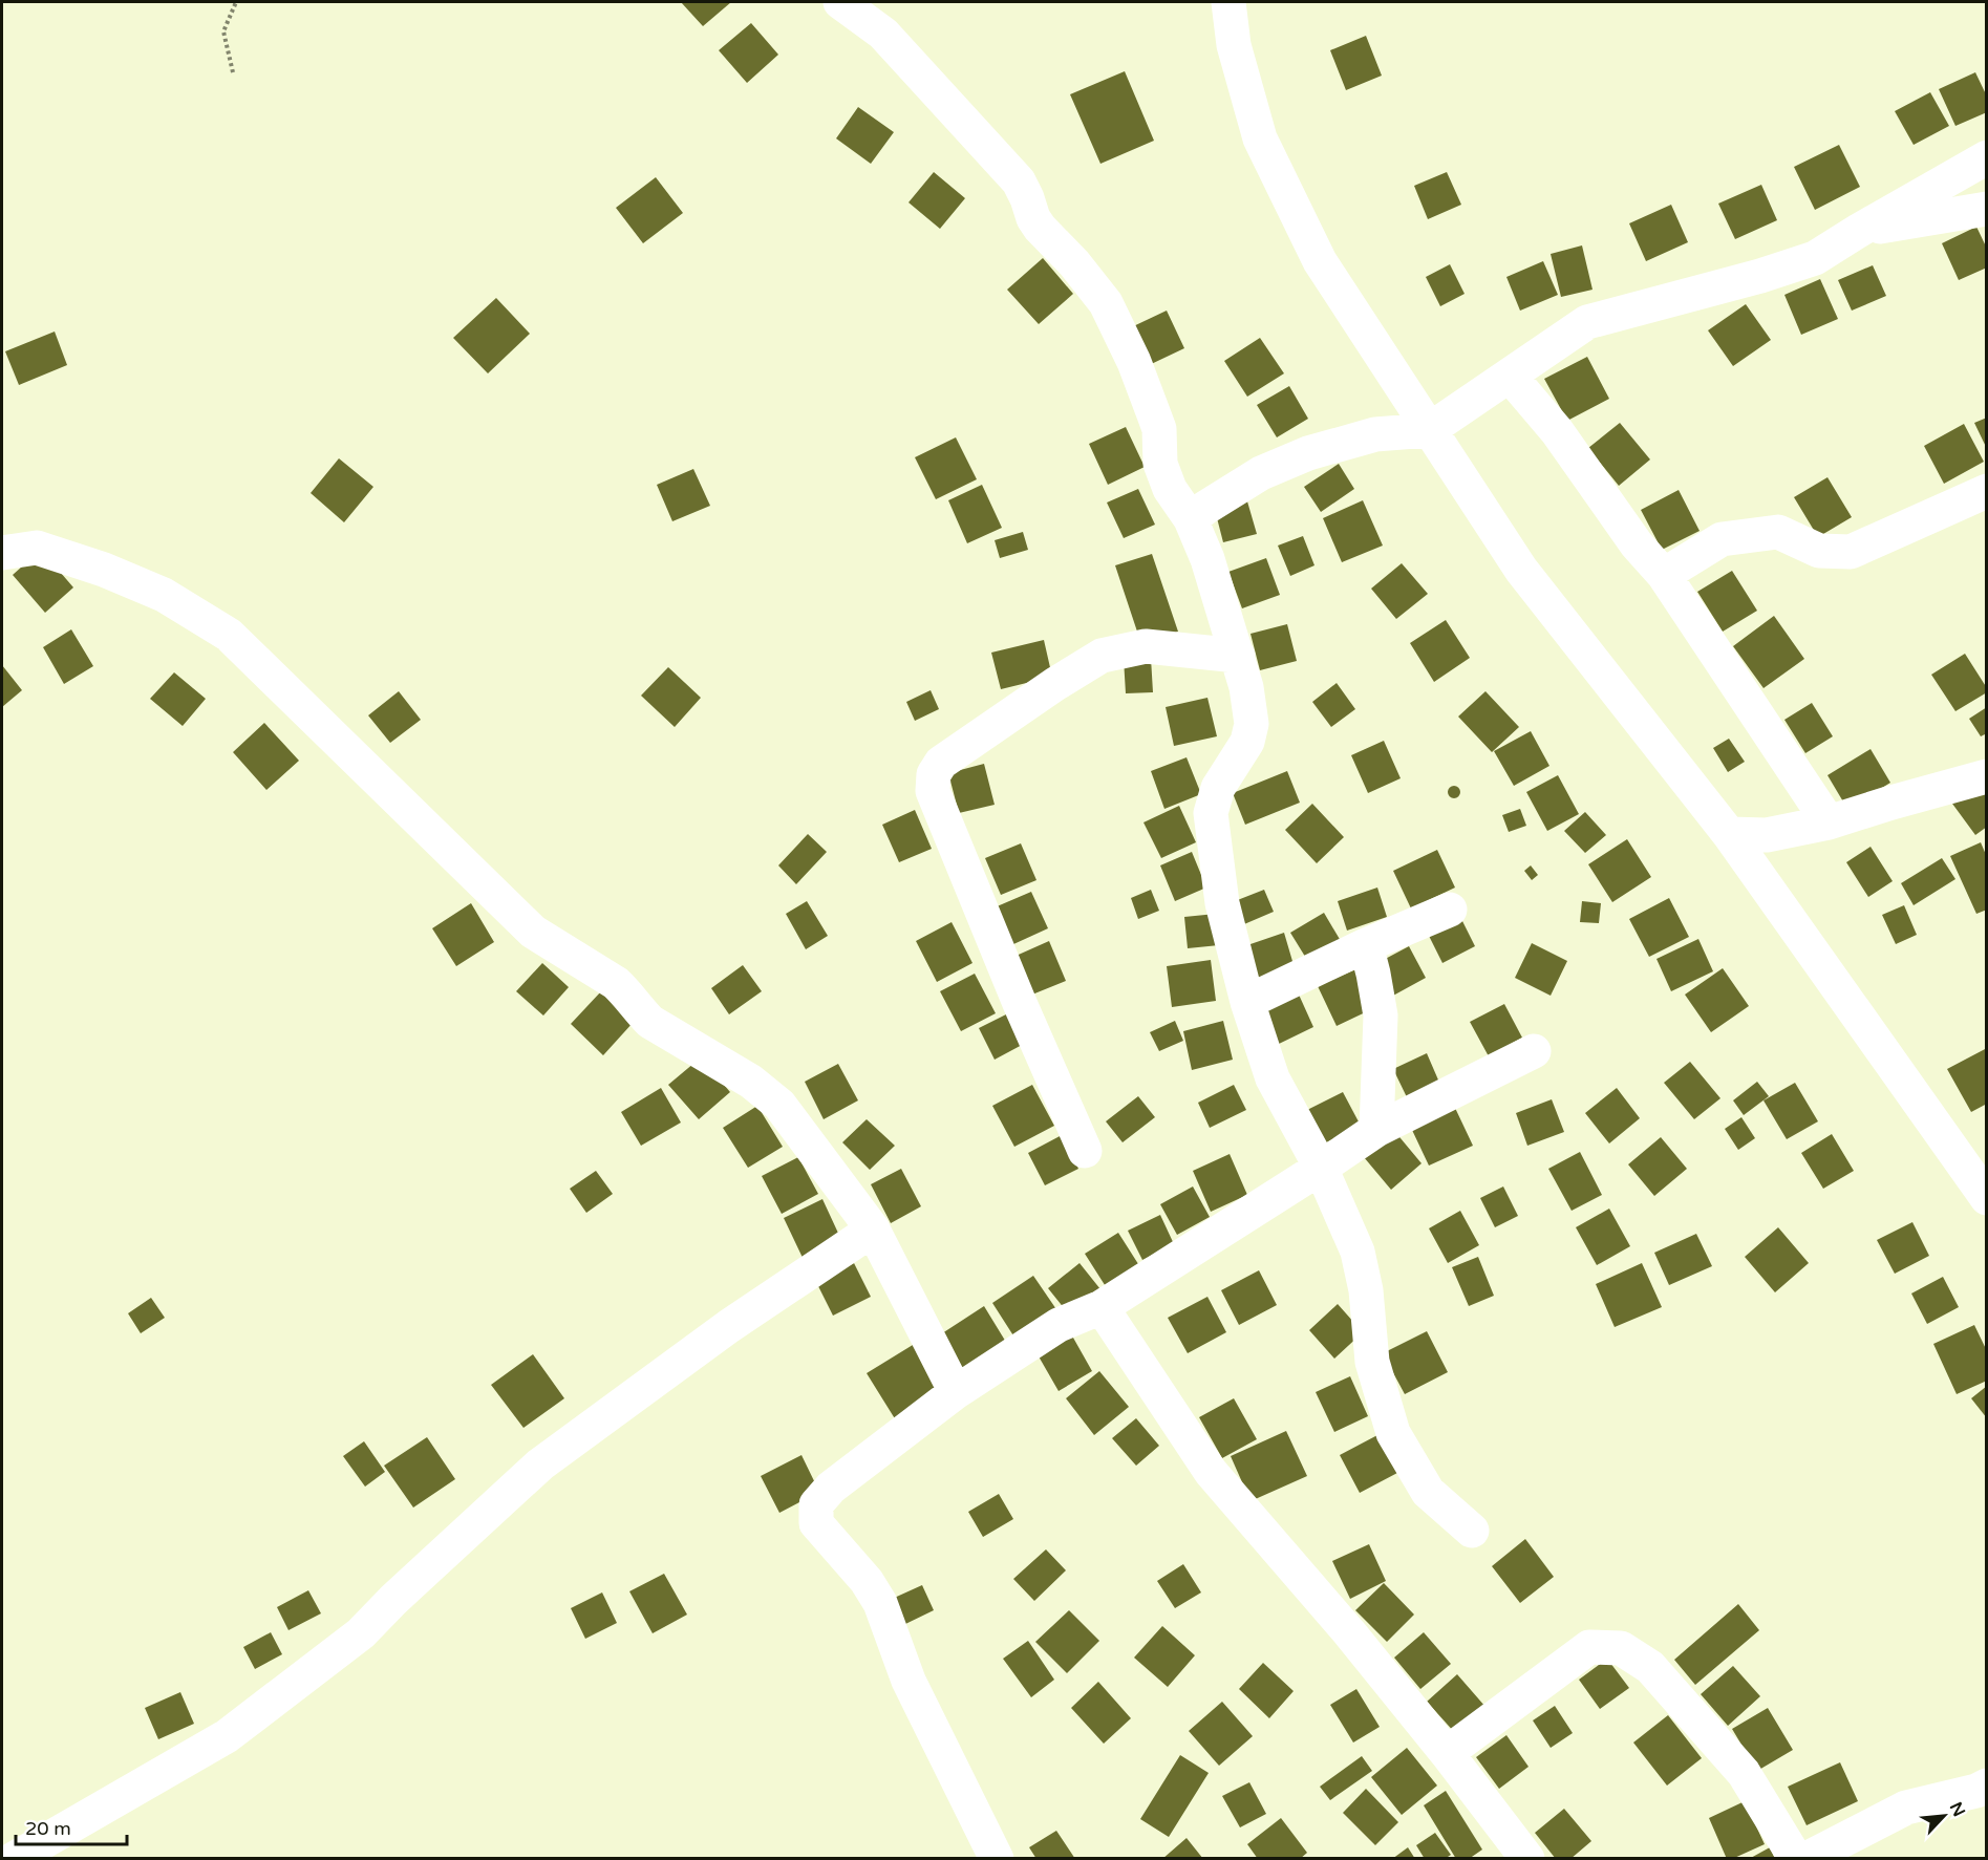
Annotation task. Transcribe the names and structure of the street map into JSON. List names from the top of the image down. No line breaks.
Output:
{"scale_bar":"20 m","north":"top right"}
